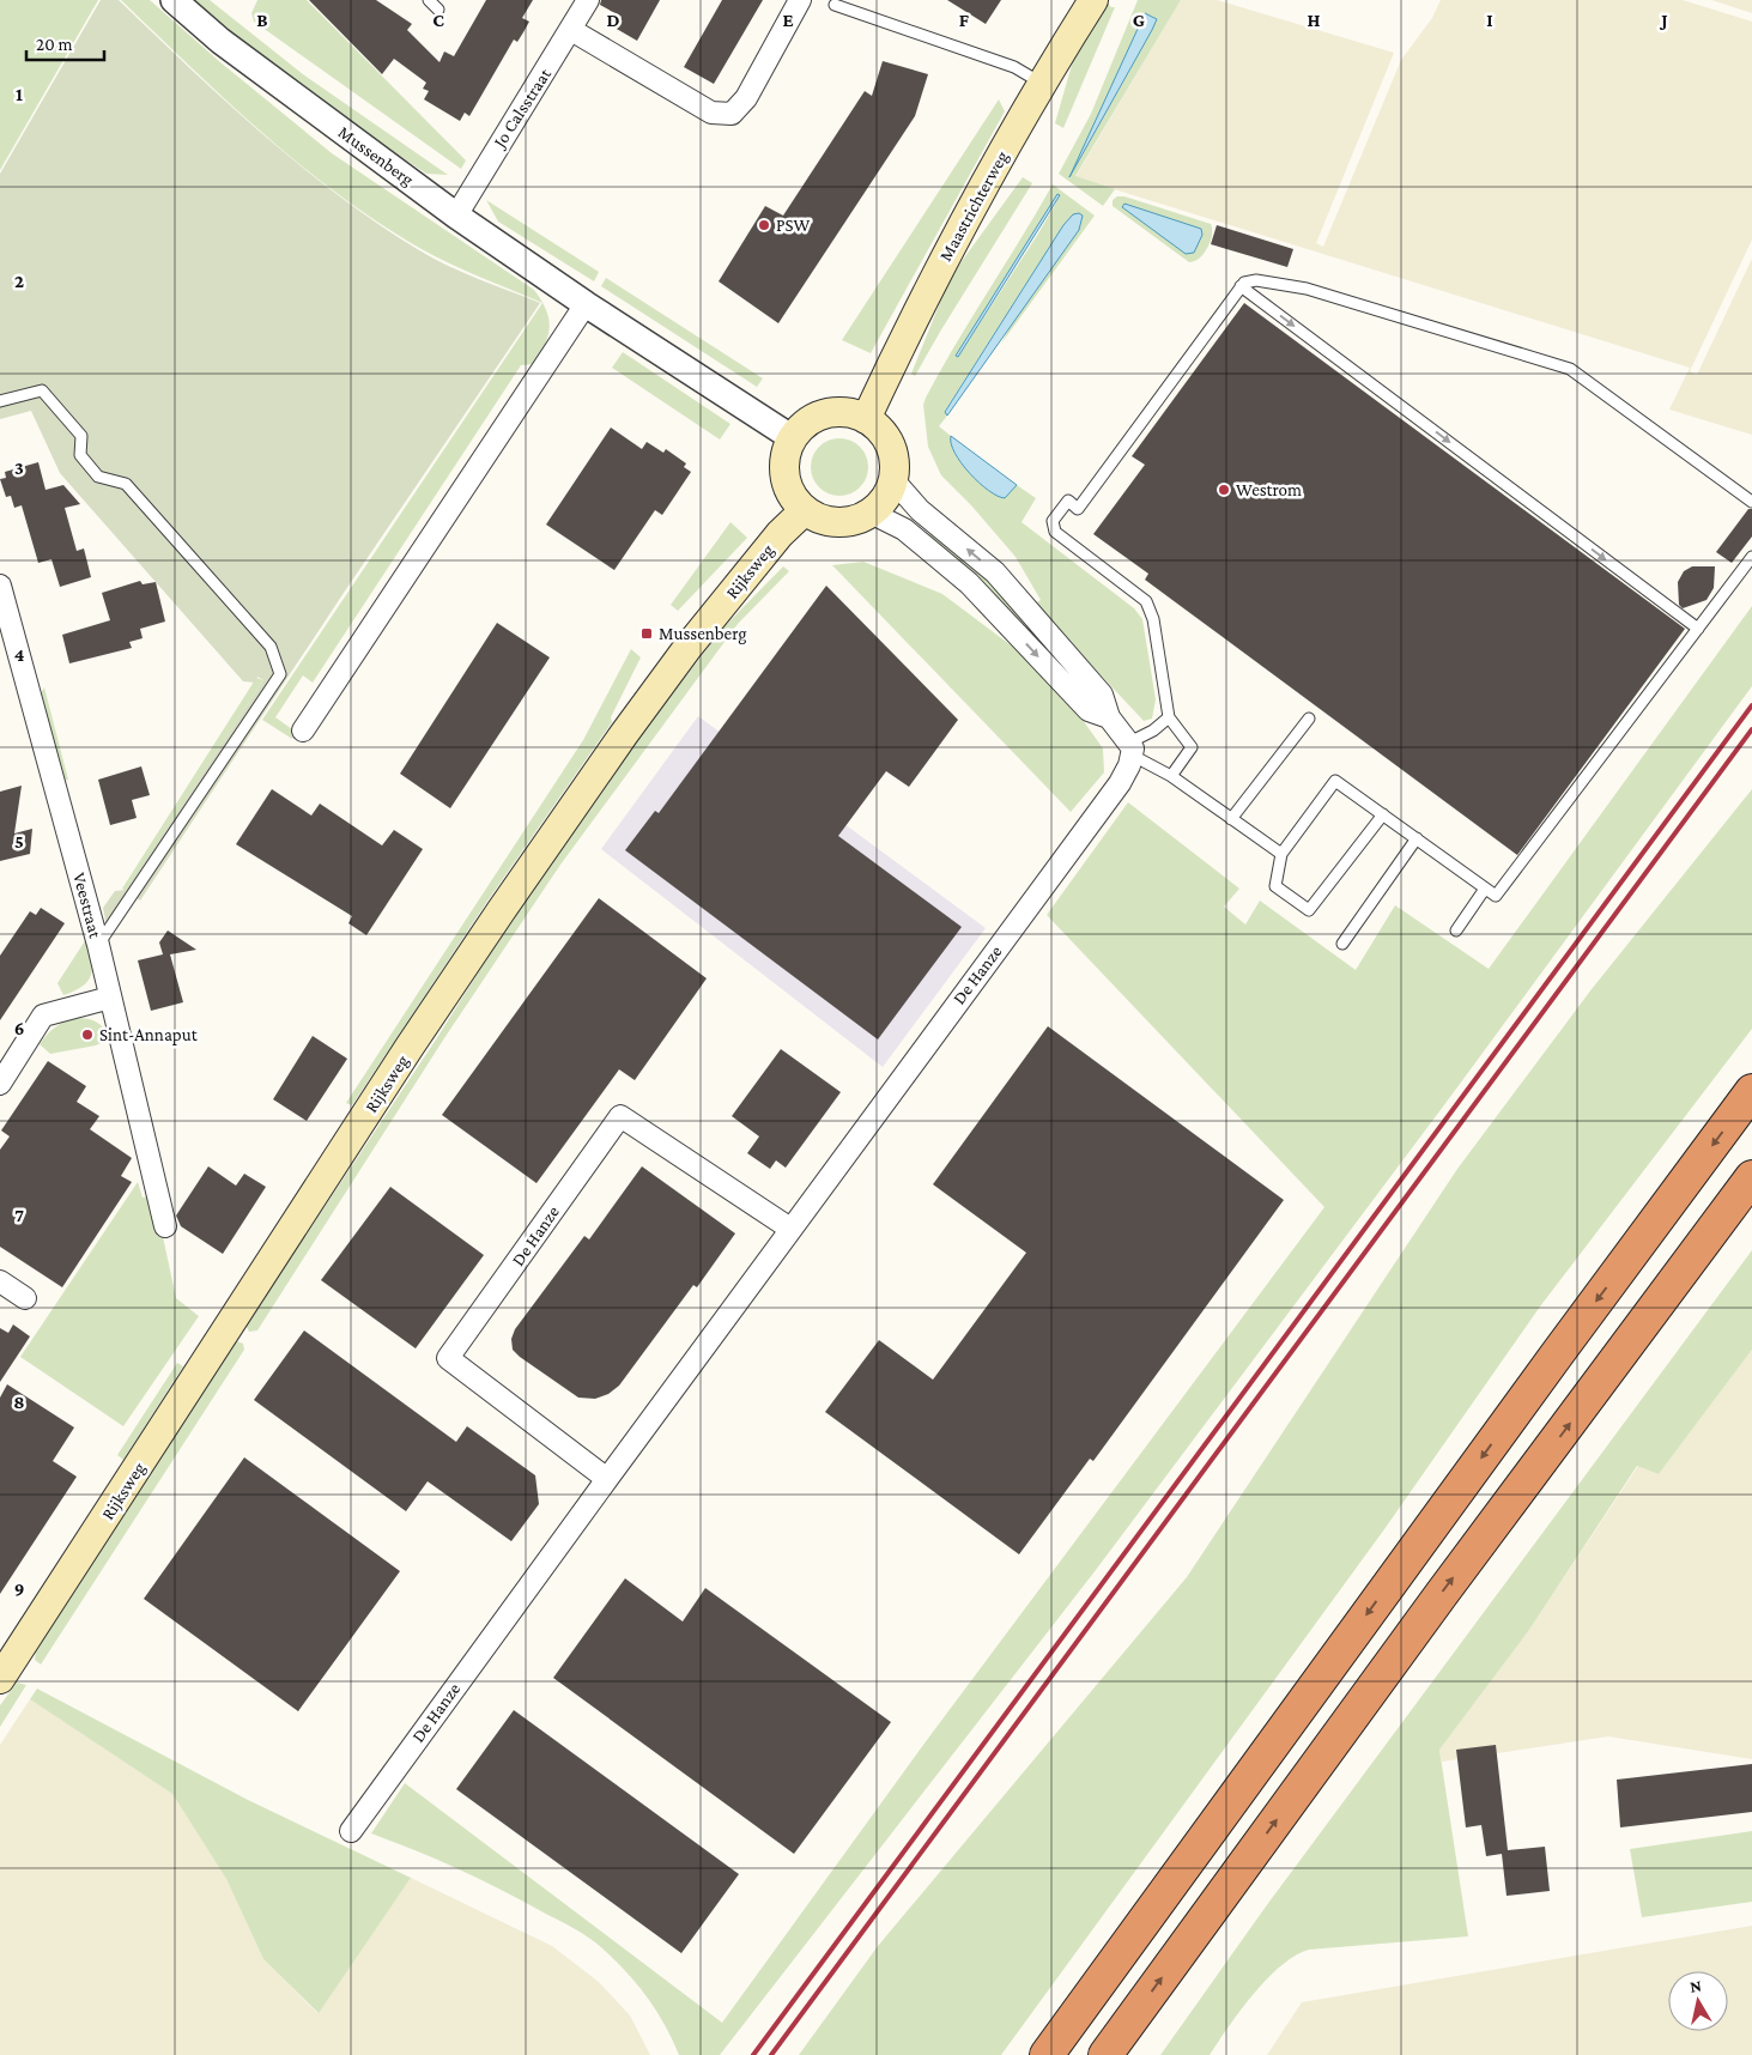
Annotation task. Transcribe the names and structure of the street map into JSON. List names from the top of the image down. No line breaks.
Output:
{"streets":{"main road":["Maastrichterweg","Rijksweg"],"street":["Jo Calsstraat","Mussenberg","Veestraat","De Hanze"]},"crossings":[["Jo Calsstraat","Mussenberg"],["Mussenberg","Maastrichterweg"],["Mussenberg","Rijksweg"],["Maastrichterweg","Rijksweg"]],"places":{"other":["PSW","Westrom","Sint-Annaput"],"transit":["Mussenberg"]},"scale_bar":"20 m","north":"top","grid":{"columns":["B","C","D","E","F","G","H","I","J"],"rows":["1","2","3","4","5","6","7","8","9"]}}
